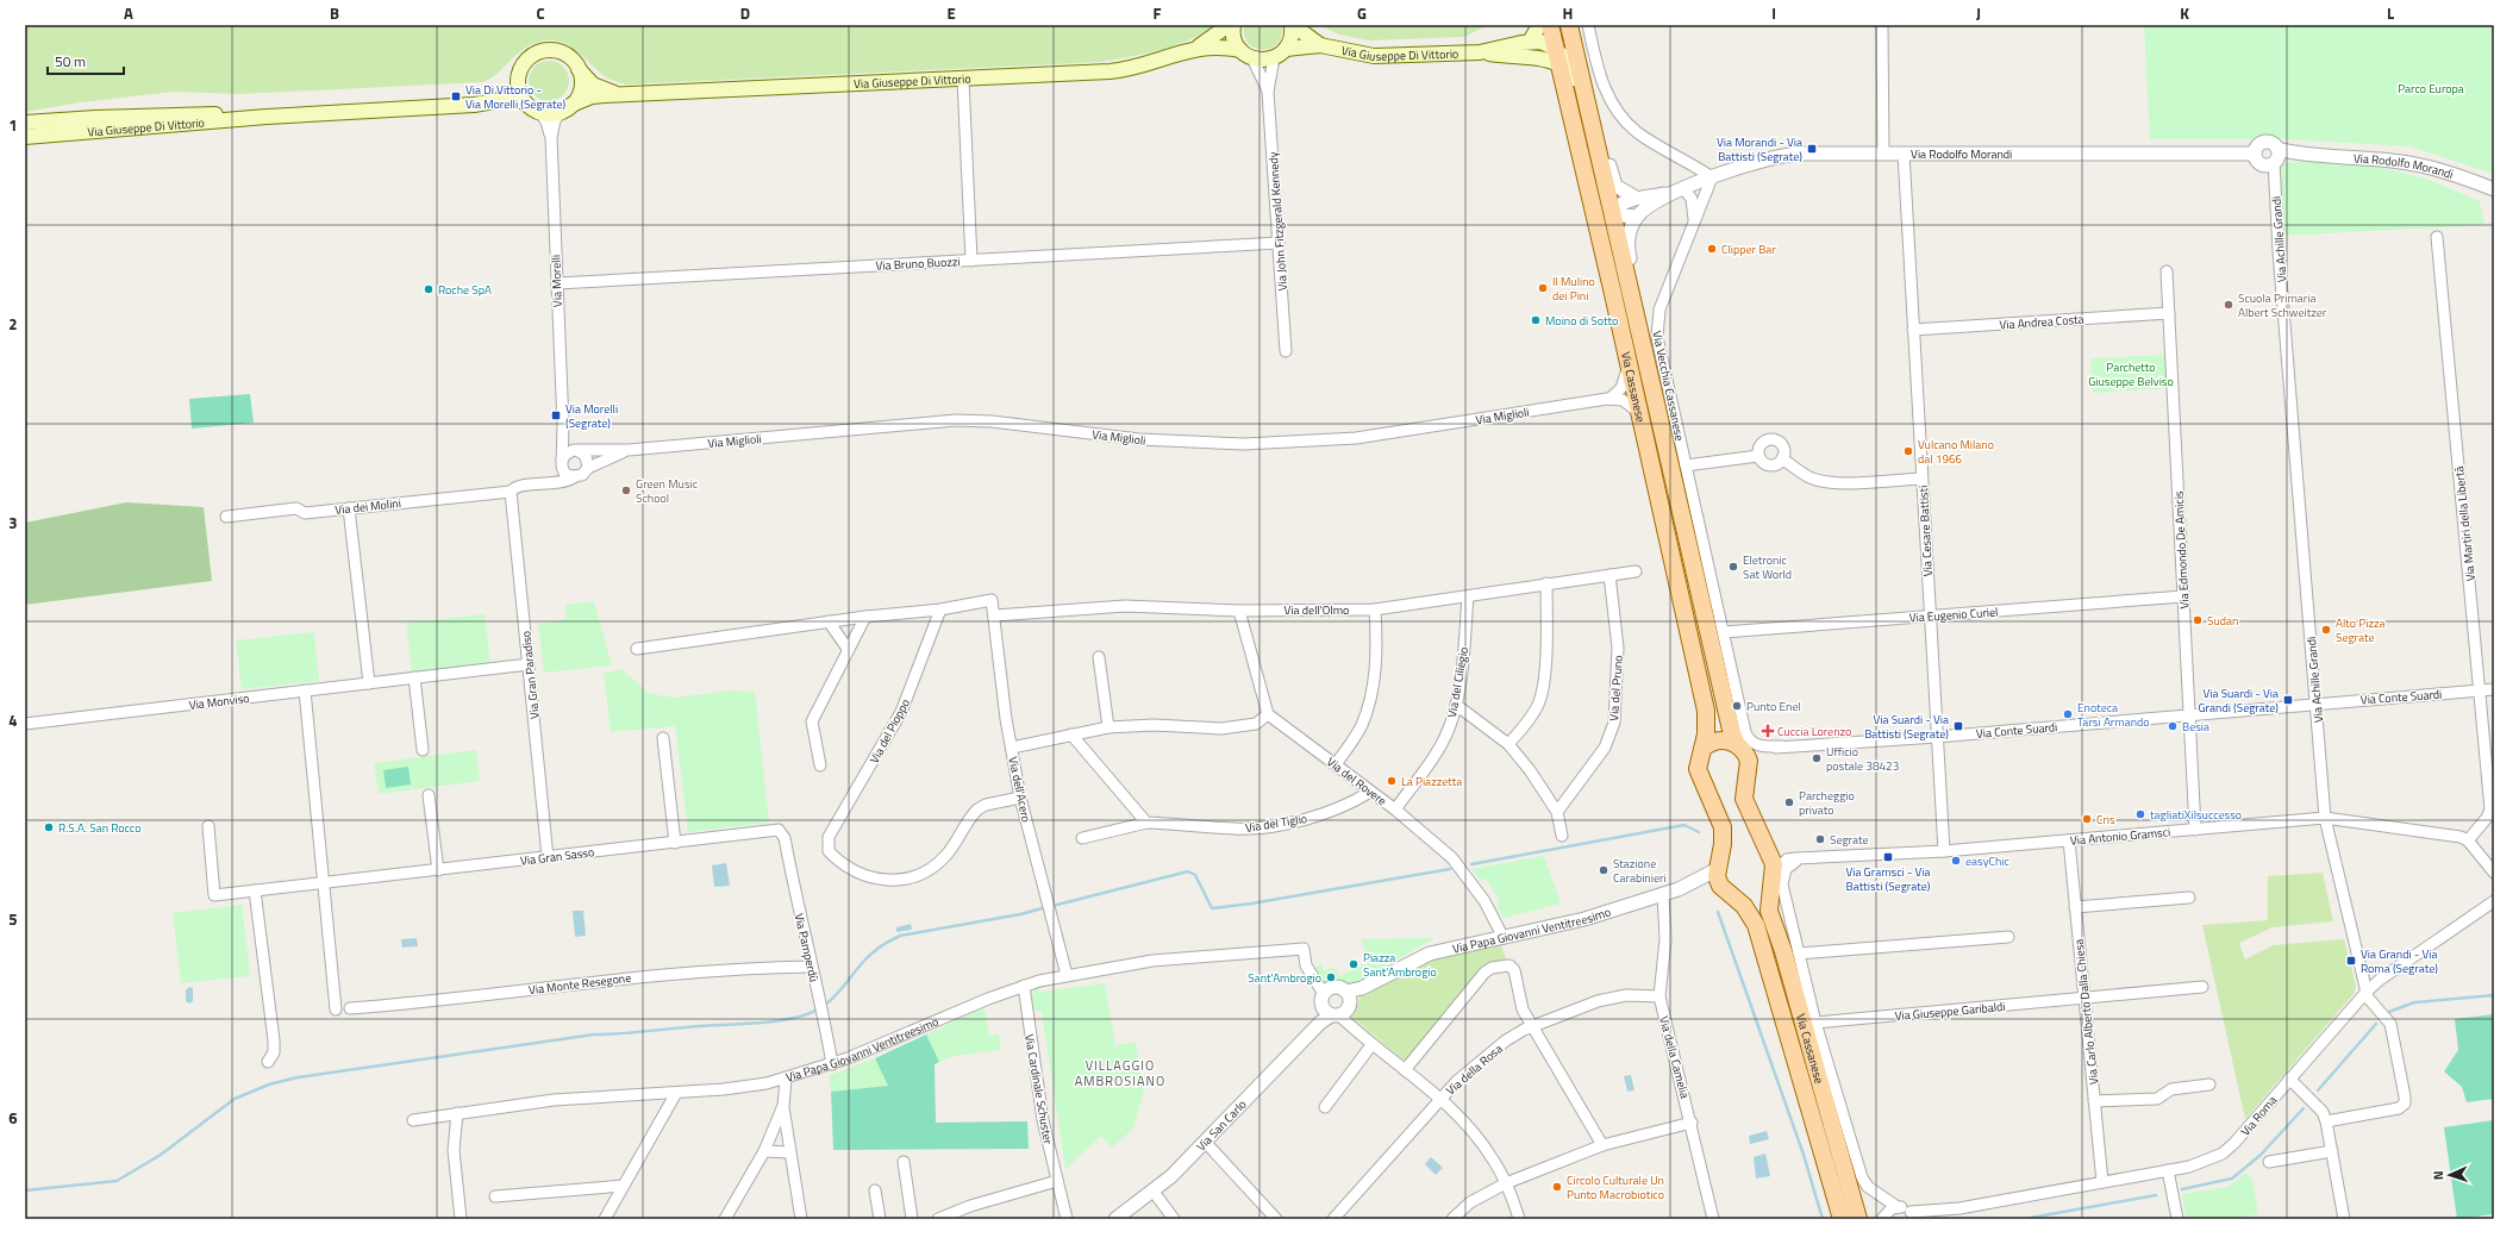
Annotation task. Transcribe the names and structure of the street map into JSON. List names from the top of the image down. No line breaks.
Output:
{"streets":{"main road":["Via Giuseppe Di Vittorio","Via Cassanese"],"street":["Via Rodolfo Morandi","Via John Fitzgerald Kennedy","Via Achille Grandi","Via Bruno Buozzi","Via Morelli","Via Andrea Costa","Via Vecchia Cassanese","Via Miglioli","Via dei Molini","Via Martiri della Libertà","Via Cesare Battisti","Via Edmondo De Amicis","Via dell'Olmo","Via Eugenio Curiel","Via Gran Paradiso","Via del Ciliegio","Via del Pruno","Via Conte Suardi","Via Monviso","Via del Pioppo","Via del Rovere","Via dell'Acero","Via del Tiglio","Via Antonio Gramsci","Via Gran Sasso","Via Papa Giovanni Ventitreesimo","Via Pamperdù","Via Monte Resegone","Via Giuseppe Garibaldi","Via Carlo Alberto Dalla Chiesa","Via della Camelia","Via della Rosa","Via Cardinale Schuster","Via Roma","Via San Carlo"]},"crossings":[["Via Giuseppe Di Vittorio","Via John Fitzgerald Kennedy"],["Via Giuseppe Di Vittorio","Via Morelli"],["Via Giuseppe Di Vittorio","Via Cassanese"],["Via Rodolfo Morandi","Via Achille Grandi"],["Via Rodolfo Morandi","Via Vecchia Cassanese"],["Via Rodolfo Morandi","Via Cassanese"],["Via Rodolfo Morandi","Via Cesare Battisti"],["Via John Fitzgerald Kennedy","Via Bruno Buozzi"],["Via Achille Grandi","Via Conte Suardi"],["Via Achille Grandi","Via Antonio Gramsci"],["Via Achille Grandi","Via Roma"],["Via Bruno Buozzi","Via Morelli"],["Via Morelli","Via dei Molini"],["Via Andrea Costa","Via Cesare Battisti"],["Via Andrea Costa","Via Edmondo De Amicis"],["Via Vecchia Cassanese","Via Eugenio Curiel"],["Via Vecchia Cassanese","Via Conte Suardi"],["Via Cassanese","Via Conte Suardi"],["Via Cassanese","Via Antonio Gramsci"],["Via Cassanese","Via Papa Giovanni Ventitreesimo"],["Via dei Molini","Via Gran Paradiso"],["Via Martiri della Libertà","Via Conte Suardi"],["Via Martiri della Libertà","Via Antonio Gramsci"],["Via Cesare Battisti","Via Eugenio Curiel"],["Via Cesare Battisti","Via Conte Suardi"],["Via Cesare Battisti","Via Antonio Gramsci"],["Via Edmondo De Amicis","Via Eugenio Curiel"],["Via Edmondo De Amicis","Via Conte Suardi"],["Via Edmondo De Amicis","Via Antonio Gramsci"],["Via dell'Olmo","Via del Ciliegio"],["Via dell'Olmo","Via del Pruno"],["Via dell'Olmo","Via dell'Acero"],["Via Gran Paradiso","Via Monviso"],["Via Gran Paradiso","Via Gran Sasso"],["Via del Ciliegio","Via del Rovere"],["Via del Pioppo","Via dell'Acero"],["Via del Rovere","Via del Tiglio"],["Via del Rovere","Via Papa Giovanni Ventitreesimo"],["Via dell'Acero","Via Papa Giovanni Ventitreesimo"],["Via Antonio Gramsci","Via Carlo Alberto Dalla Chiesa"],["Via Gran Sasso","Via Pamperdù"],["Via Papa Giovanni Ventitreesimo","Via Pamperdù"],["Via Papa Giovanni Ventitreesimo","Via della Camelia"],["Via Papa Giovanni Ventitreesimo","Via Cardinale Schuster"],["Via Papa Giovanni Ventitreesimo","Via San Carlo"],["Via Pamperdù","Via Monte Resegone"],["Via Giuseppe Garibaldi","Via Carlo Alberto Dalla Chiesa"],["Via Carlo Alberto Dalla Chiesa","Via Roma"],["Via della Camelia","Via della Rosa"]],"districts":["VILLAGGIO AMBROSIANO"],"parks":["Parco Europa","Parchetto Giuseppe Belviso"],"places":{"transit":["Via Di Vittorio - Via Morelli (Segrate)","Via Morandi - Via Battisti (Segrate)","Via Morelli (Segrate)","Via Suardi - Via Grandi (Segrate)","Via Suardi - Via Battisti (Segrate)","Via Gramsci - Via Battisti (Segrate)","Via Grandi - Via Roma (Segrate)"],"other":["Clipper Bar","Il Mulino dei Pini","Roche SpA","Scuola Primaria Albert Schweitzer","Moino di Sotto","Vulcano Milano dal 1966","Green Music School","Eletronic Sat World","Sudan","Alto Pizza Segrate","Punto Enel","Enoteca Tarsi Armando","Besia","Ufficio postale 38423","La Piazzetta","Parcheggio privato","tagliatiXilsuccesso","Cris","R.S.A. San Rocco","Segrate","easyChic","Stazione Carabinieri","Piazza Sant'Ambrogio","Sant'Ambrogio","Circolo Culturale Un Punto Macrobiotico"],"health":["Cuccia Lorenzo"]},"scale_bar":"50 m","north":"left","grid":{"columns":["A","B","C","D","E","F","G","H","I","J","K","L"],"rows":["1","2","3","4","5","6"]}}
